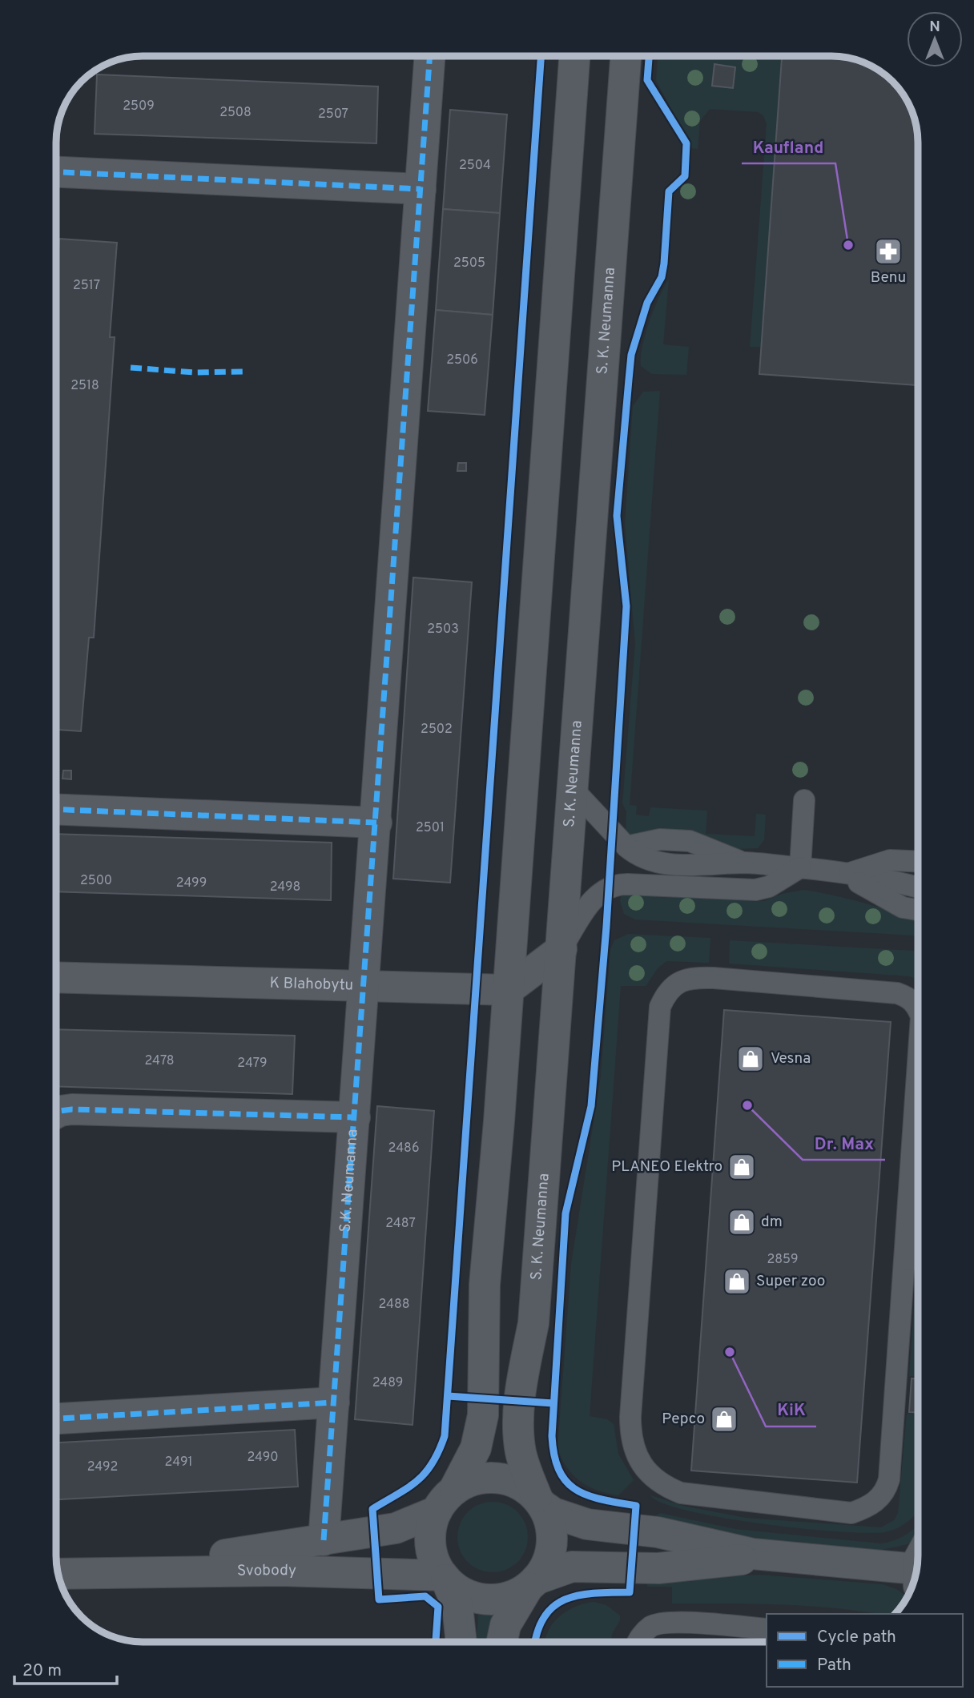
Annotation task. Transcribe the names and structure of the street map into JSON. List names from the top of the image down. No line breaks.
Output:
{"streets":{"street":["S. K. Neumanna","K Blahobytu","S.K. Neumanna","Svobody"]},"crossings":[["S. K. Neumanna","Svobody"],["K Blahobytu","S.K. Neumanna"],["S.K. Neumanna","Svobody"]],"places":{"other":["Kaufland","Dr. Max","KiK"],"pharmacy":["Benu"],"shop":["Vesna","PLANEO Elektro","dm","Super zoo","Pepco"]},"house_numbers":["2509","2508","2507","2504","2505","2517","2506","2518","2503","2502","2501","2500","2499","2498","2478","2479","2486","2487","2859","2488","2489","2490","2491","2492"],"legend":["Cycle path","Path"],"scale_bar":"20 m","north":"top"}
